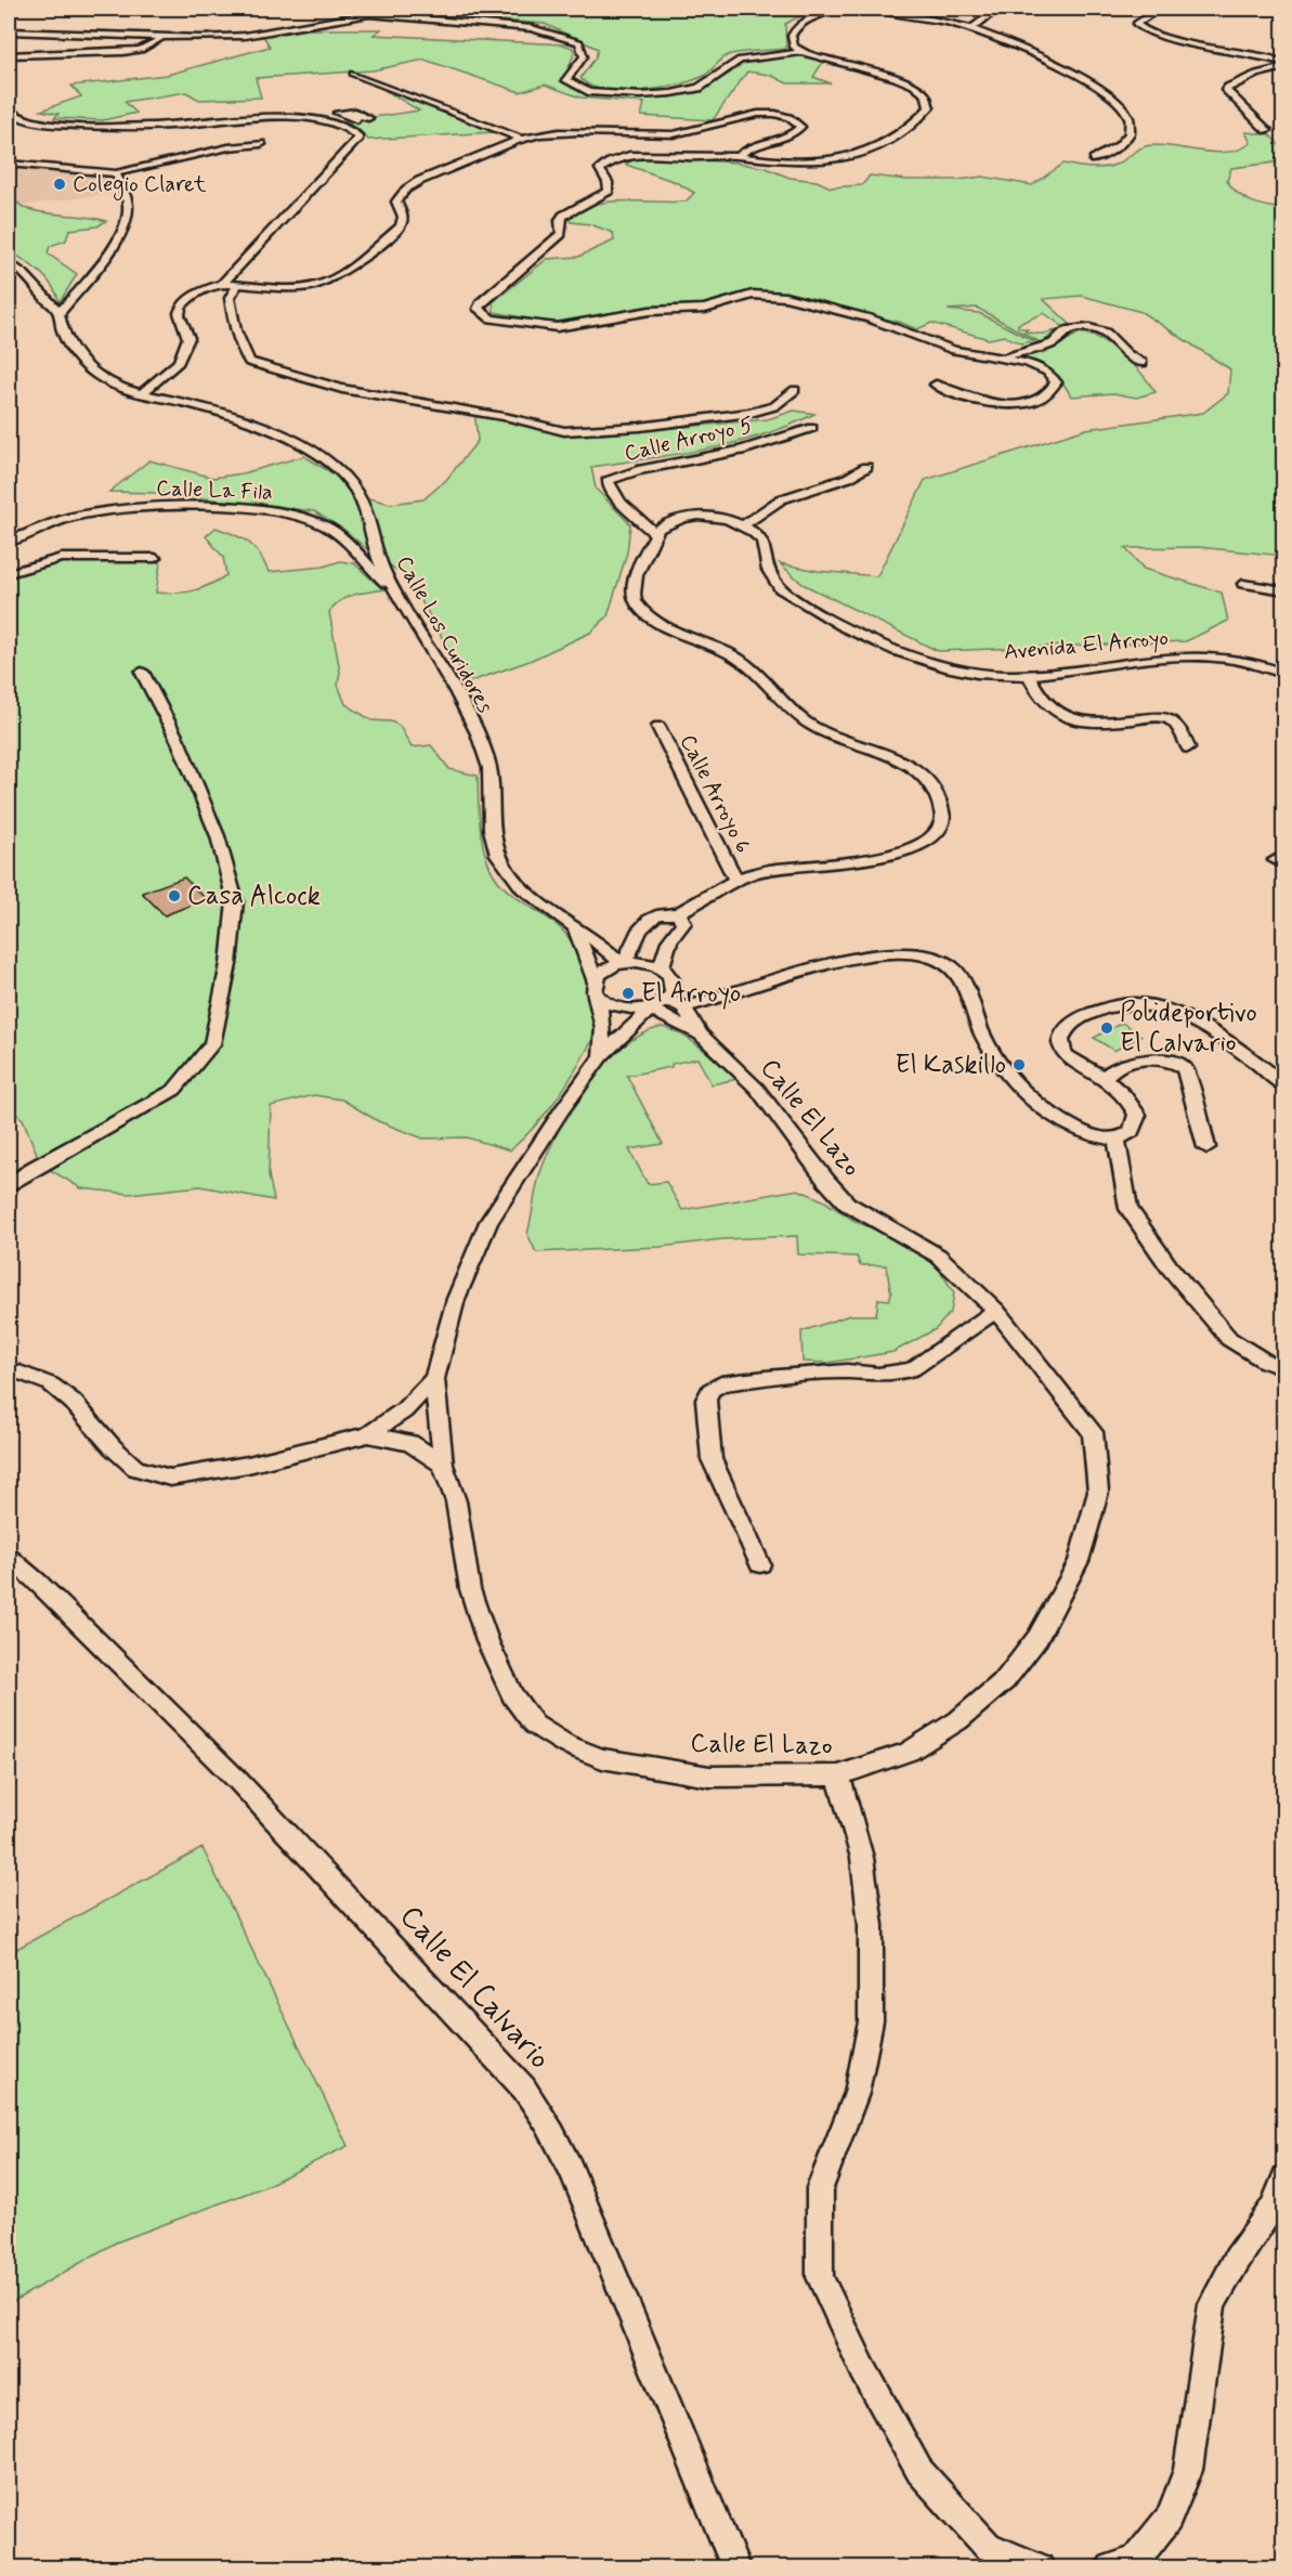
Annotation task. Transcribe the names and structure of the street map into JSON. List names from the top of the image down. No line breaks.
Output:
{"streets":{"street":["Calle Arroyo 5","Calle La Fila","Calle Los Curidores","Avenida El Arroyo","Calle Arroyo 6","Calle El Lazo","Calle El Calvario"]},"crossings":[["Calle La Fila","Calle Los Curidores"],["Calle Los Curidores","Calle El Lazo"]],"places":["Colegio Claret","Casa Alcock","El Arroyo","Polideportivo El Calvario","El Kaskillo"]}
